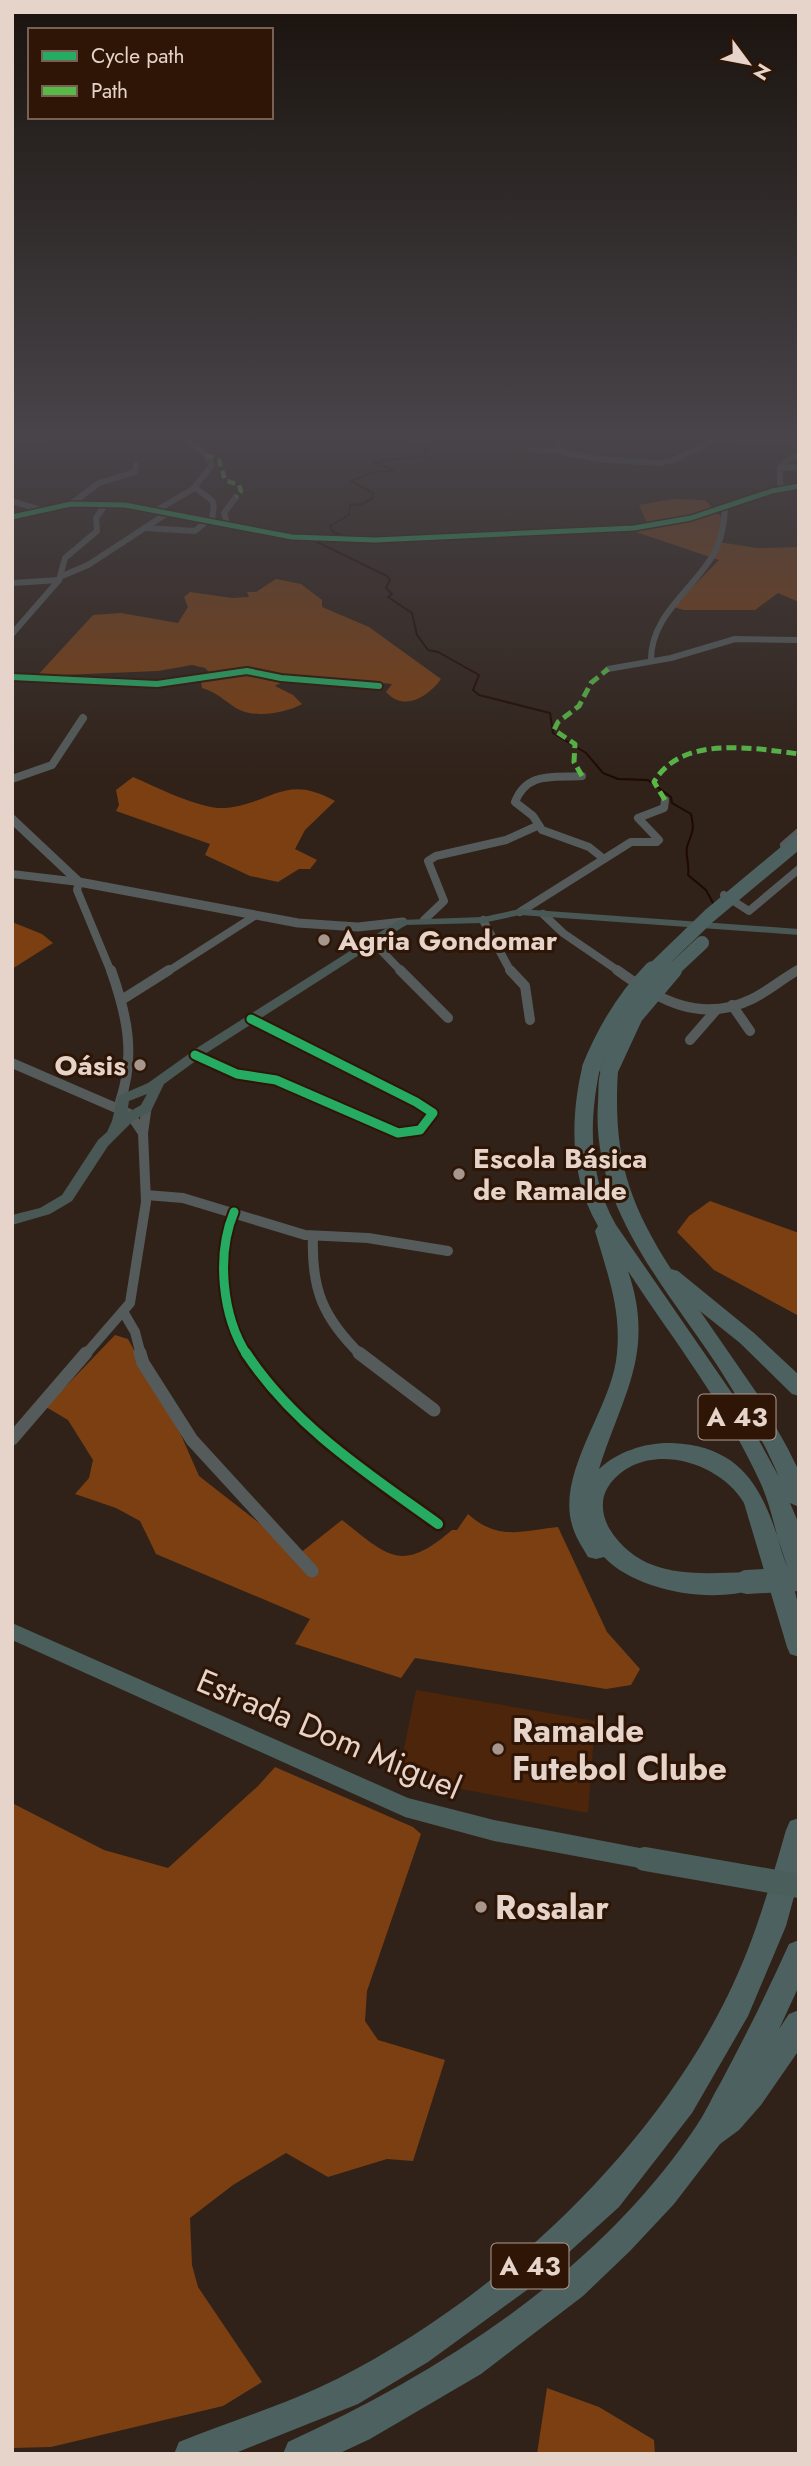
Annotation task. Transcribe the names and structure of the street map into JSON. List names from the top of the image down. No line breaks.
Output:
{"streets":{"highway":["A 43"],"main road":["Estrada Dom Miguel"]},"places":["Agria Gondomar","Oásis","Escola Básica de Ramalde","Ramalde Futebol Clube","Rosalar"],"legend":["Cycle path","Path"],"north":"bottom right"}
